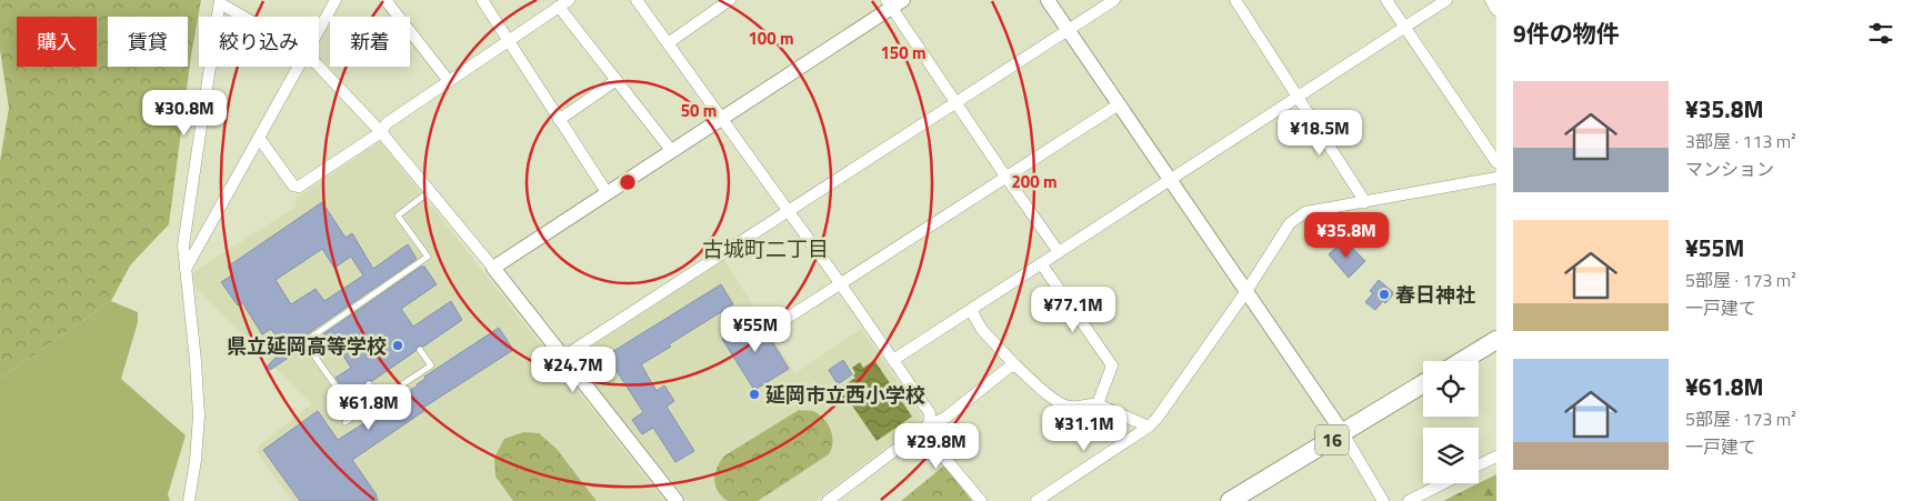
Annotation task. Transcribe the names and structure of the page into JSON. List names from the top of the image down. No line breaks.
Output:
{"streets":{"main road":["16"]},"districts":["古城町二丁目"],"places":["春日神社","県立延岡高等学校","延岡市立西小学校"],"page":{"heading":"9件の物件","chip":["購入","賃貸","絞り込み","新着"],"list":[{"name":"¥35.8M","note":"3部屋 · 113 m² · マンション"},{"name":"¥55M","note":"5部屋 · 173 m² · 一戸建て"},{"name":"¥61.8M","note":"5部屋 · 173 m² · 一戸建て"}],"price":["¥30.8M","¥18.5M","¥35.8M","¥77.1M","¥55M","¥24.7M","¥61.8M","¥31.1M","¥29.8M"]},"rings":["100 m","150 m","50 m","200 m"]}
